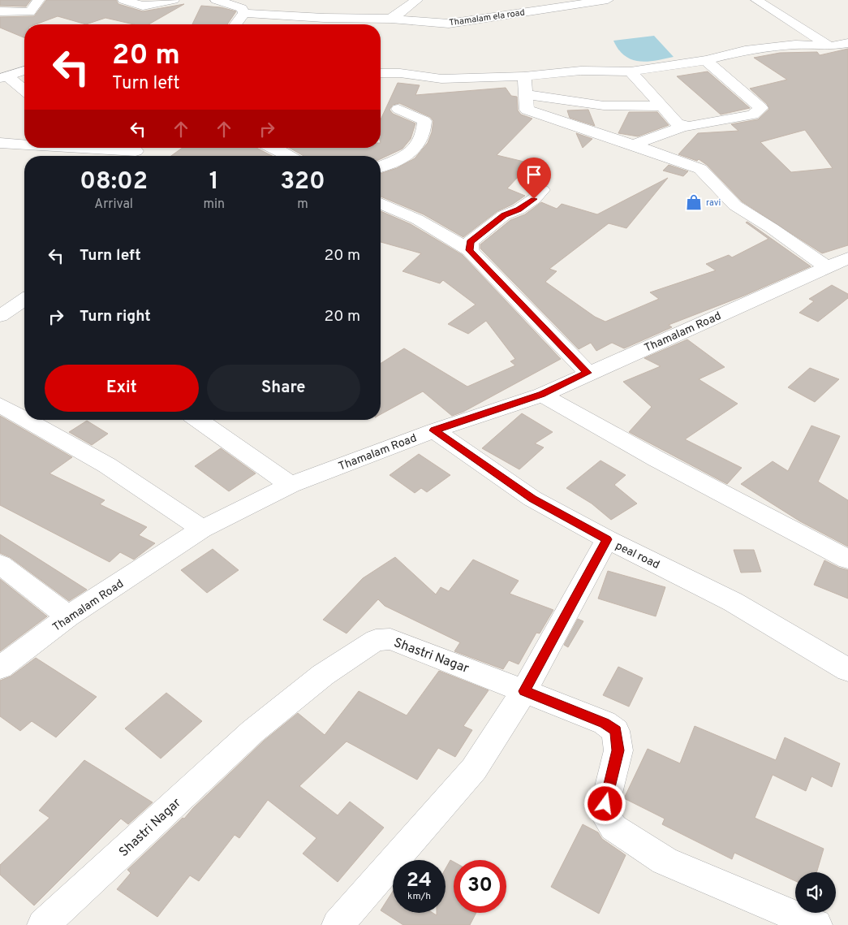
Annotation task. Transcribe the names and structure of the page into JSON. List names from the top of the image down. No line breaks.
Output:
{"streets":{"street":["Thamalam ela road","Thamalam Road","peal road","Shastri Nagar"]},"crossings":[["Thamalam Road","peal road"]],"places":{"shop":["ravi"]},"page":{"turn":["20 m","Turn left"],"eta":["08:02","Arrival","1","min","320","m"],"list":[{"name":"Turn left","value":"20 m"},{"name":"Turn right","value":"20 m"}],"buttons":["Exit","Share"],"speed":"24 km/h","limit":"30"}}
